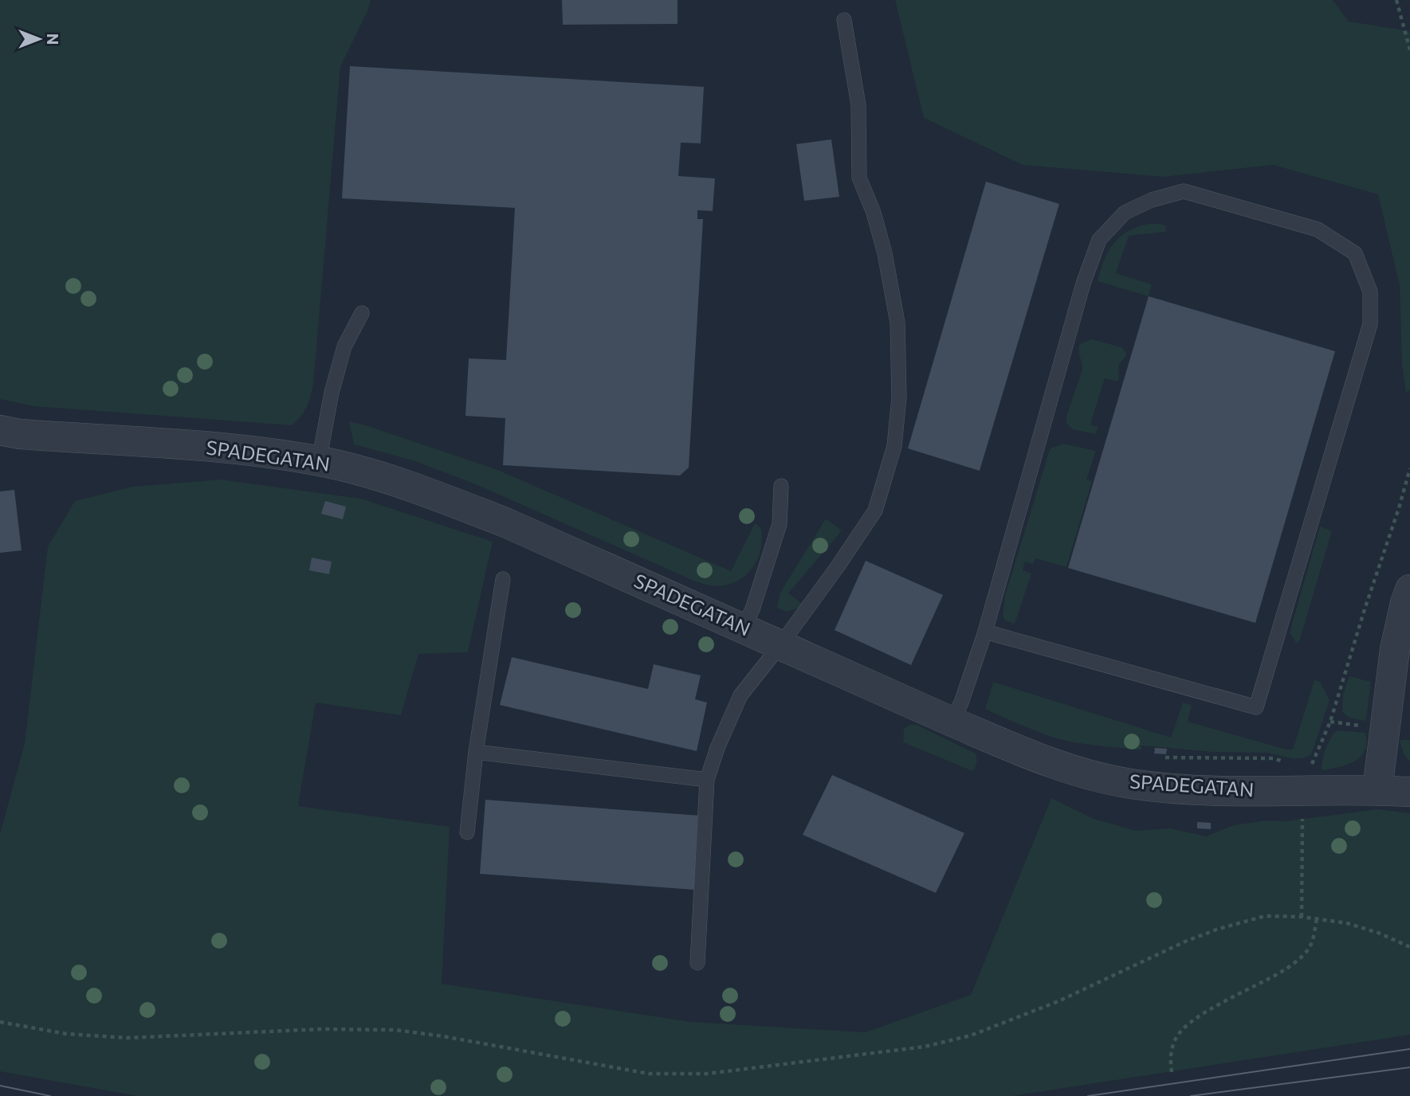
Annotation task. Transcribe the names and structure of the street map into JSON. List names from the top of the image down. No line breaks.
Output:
{"streets":{"street":["SPADEGATAN"]},"north":"right"}
